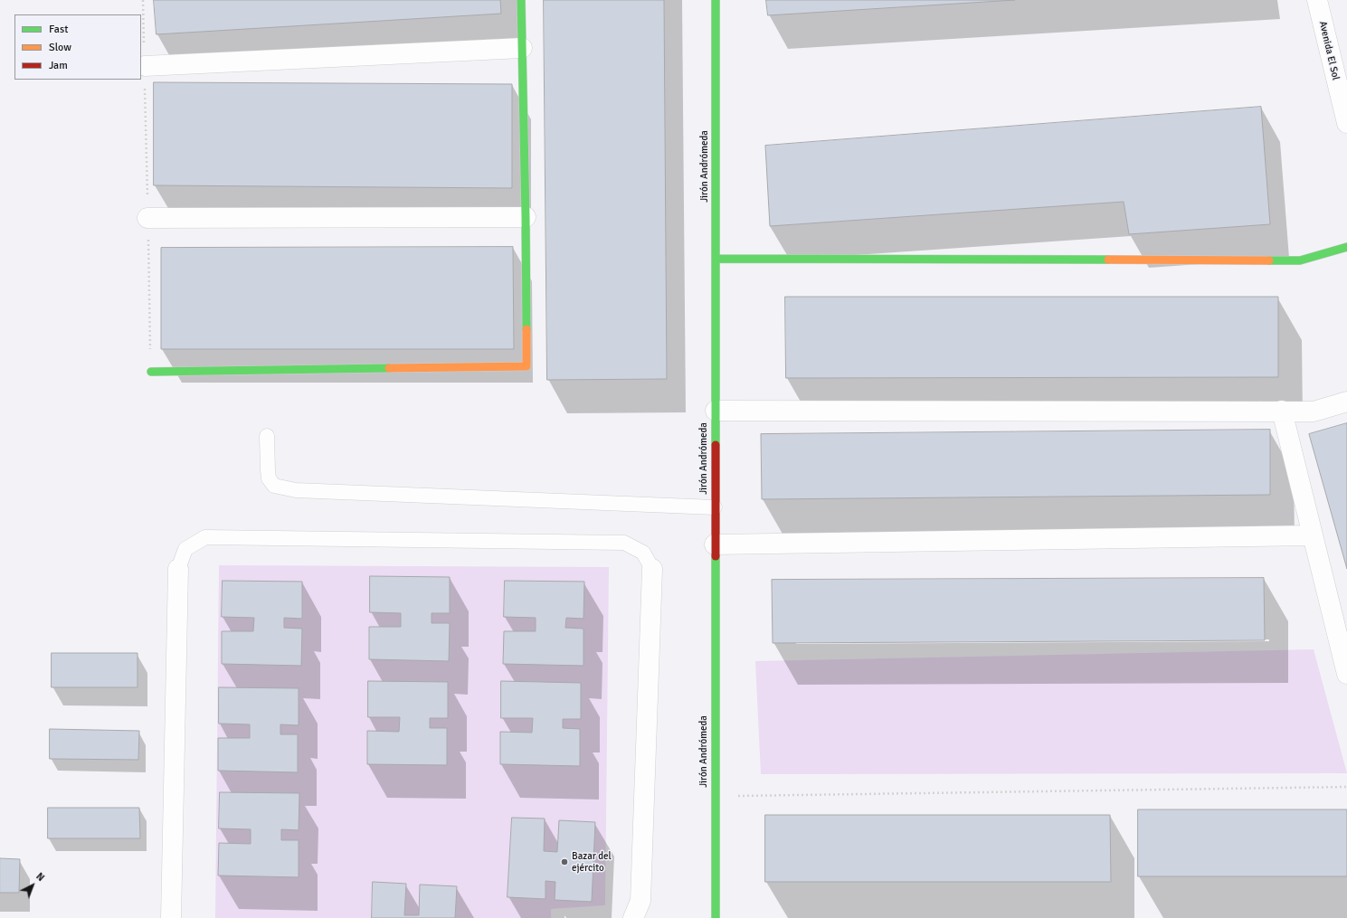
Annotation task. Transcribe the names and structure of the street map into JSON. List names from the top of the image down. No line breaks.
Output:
{"streets":{"street":["Avenida El Sol","Jirón Andrómeda"]},"places":["Bazar del ejército"],"legend":["Fast","Slow","Jam"],"north":"top right"}
